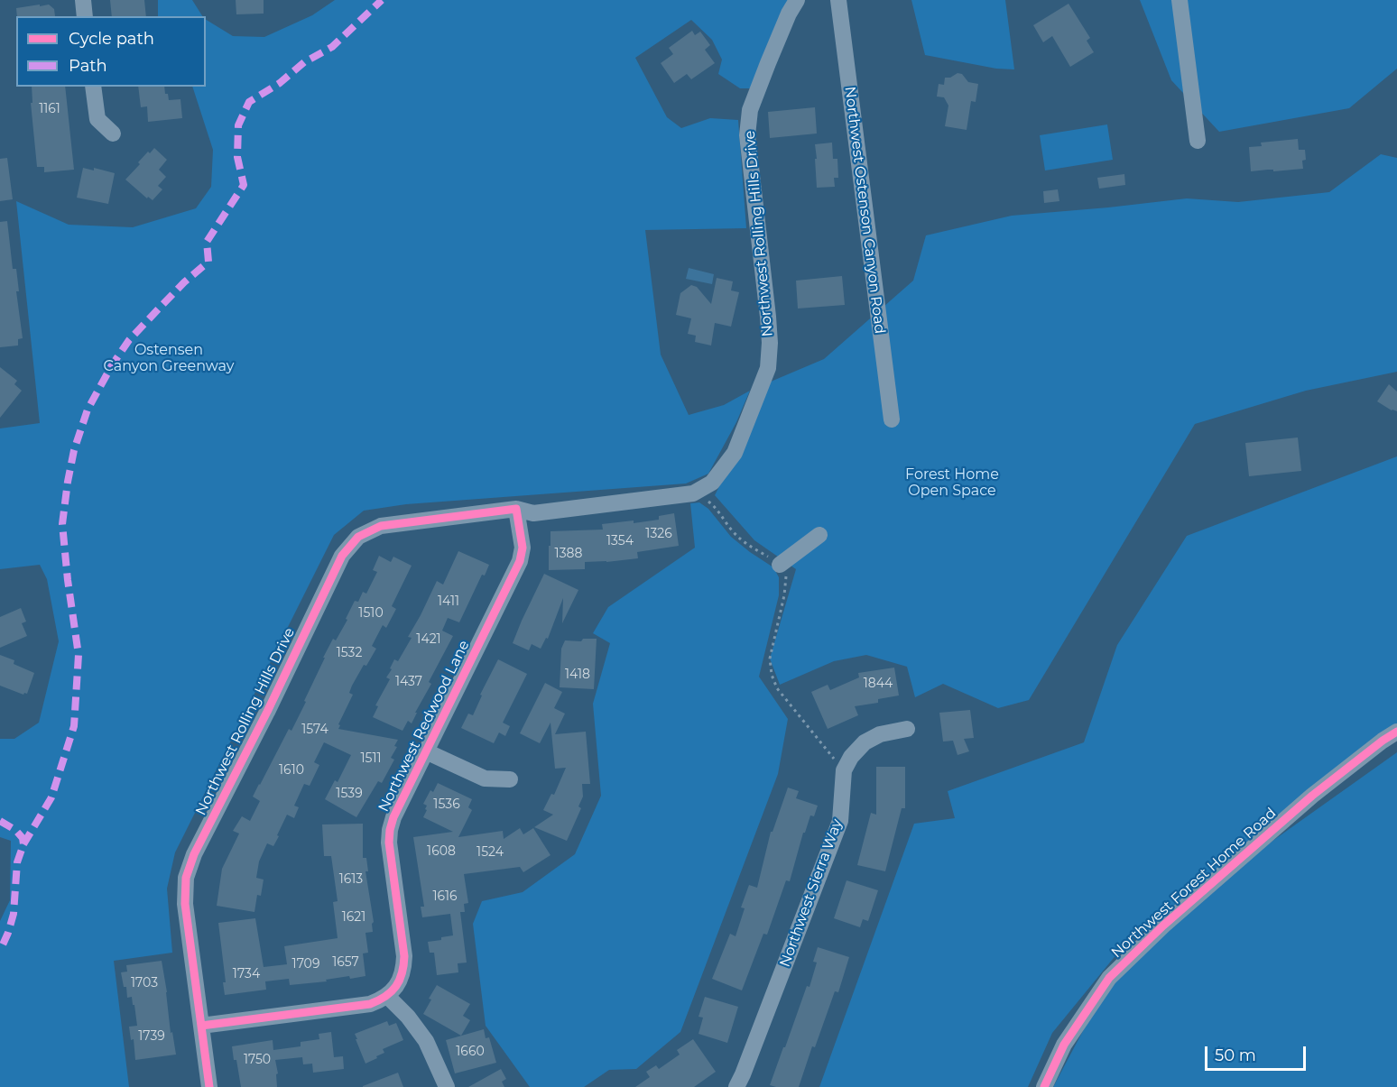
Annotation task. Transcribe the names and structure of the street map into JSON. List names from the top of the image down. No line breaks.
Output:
{"streets":{"street":["Northwest Ostenson Canyon Road","Northwest Rolling Hills Drive","Northwest Redwood Lane","Northwest Forest Home Road","Northwest Sierra Way"]},"crossings":[["Northwest Rolling Hills Drive","Northwest Redwood Lane"]],"parks":["Ostensen Canyon Greenway","Forest Home Open Space"],"house_numbers":["1161","1326","1354","1388","1411","1510","1421","1532","1418","1437","1844","1574","1511","1610","1539","1536","1608","1524","1613","1616","1621","1657","1709","1734","1703","1739","1660","1750"],"legend":["Cycle path","Path"],"scale_bar":"50 m"}
